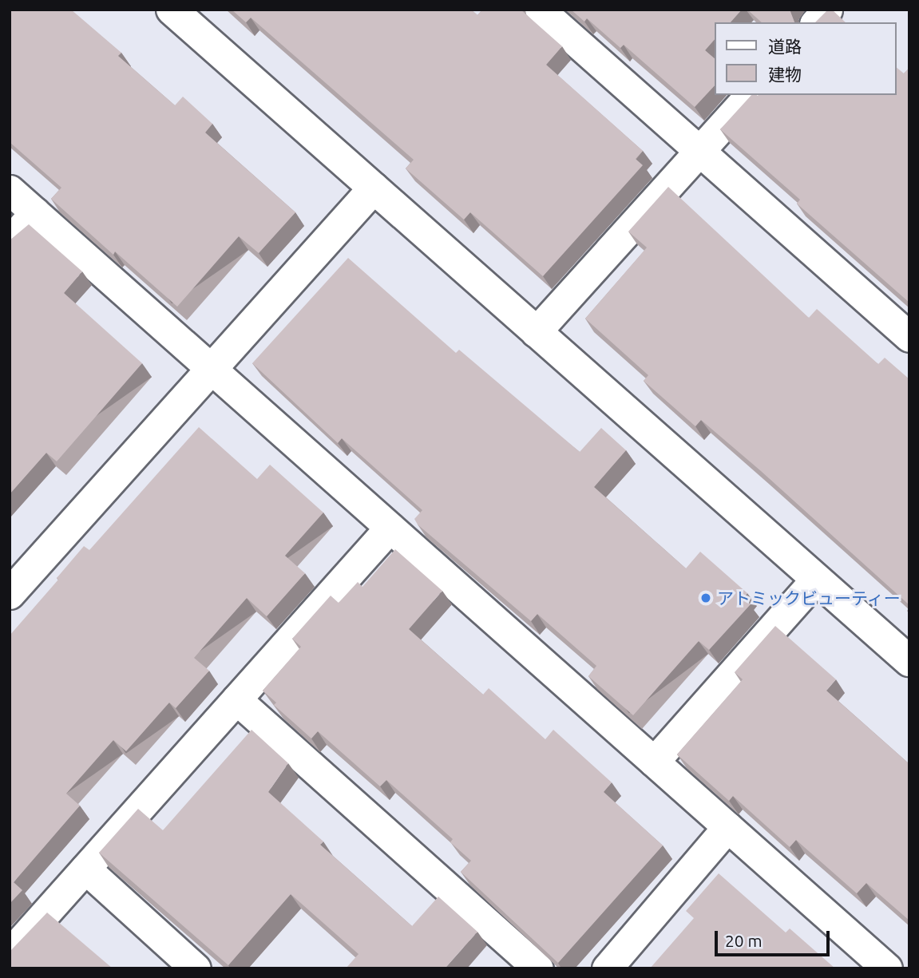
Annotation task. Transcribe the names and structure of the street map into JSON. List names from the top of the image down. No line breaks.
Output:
{"places":["アトミックビューティー"],"legend":["道路","建物"],"scale_bar":"20 m"}
